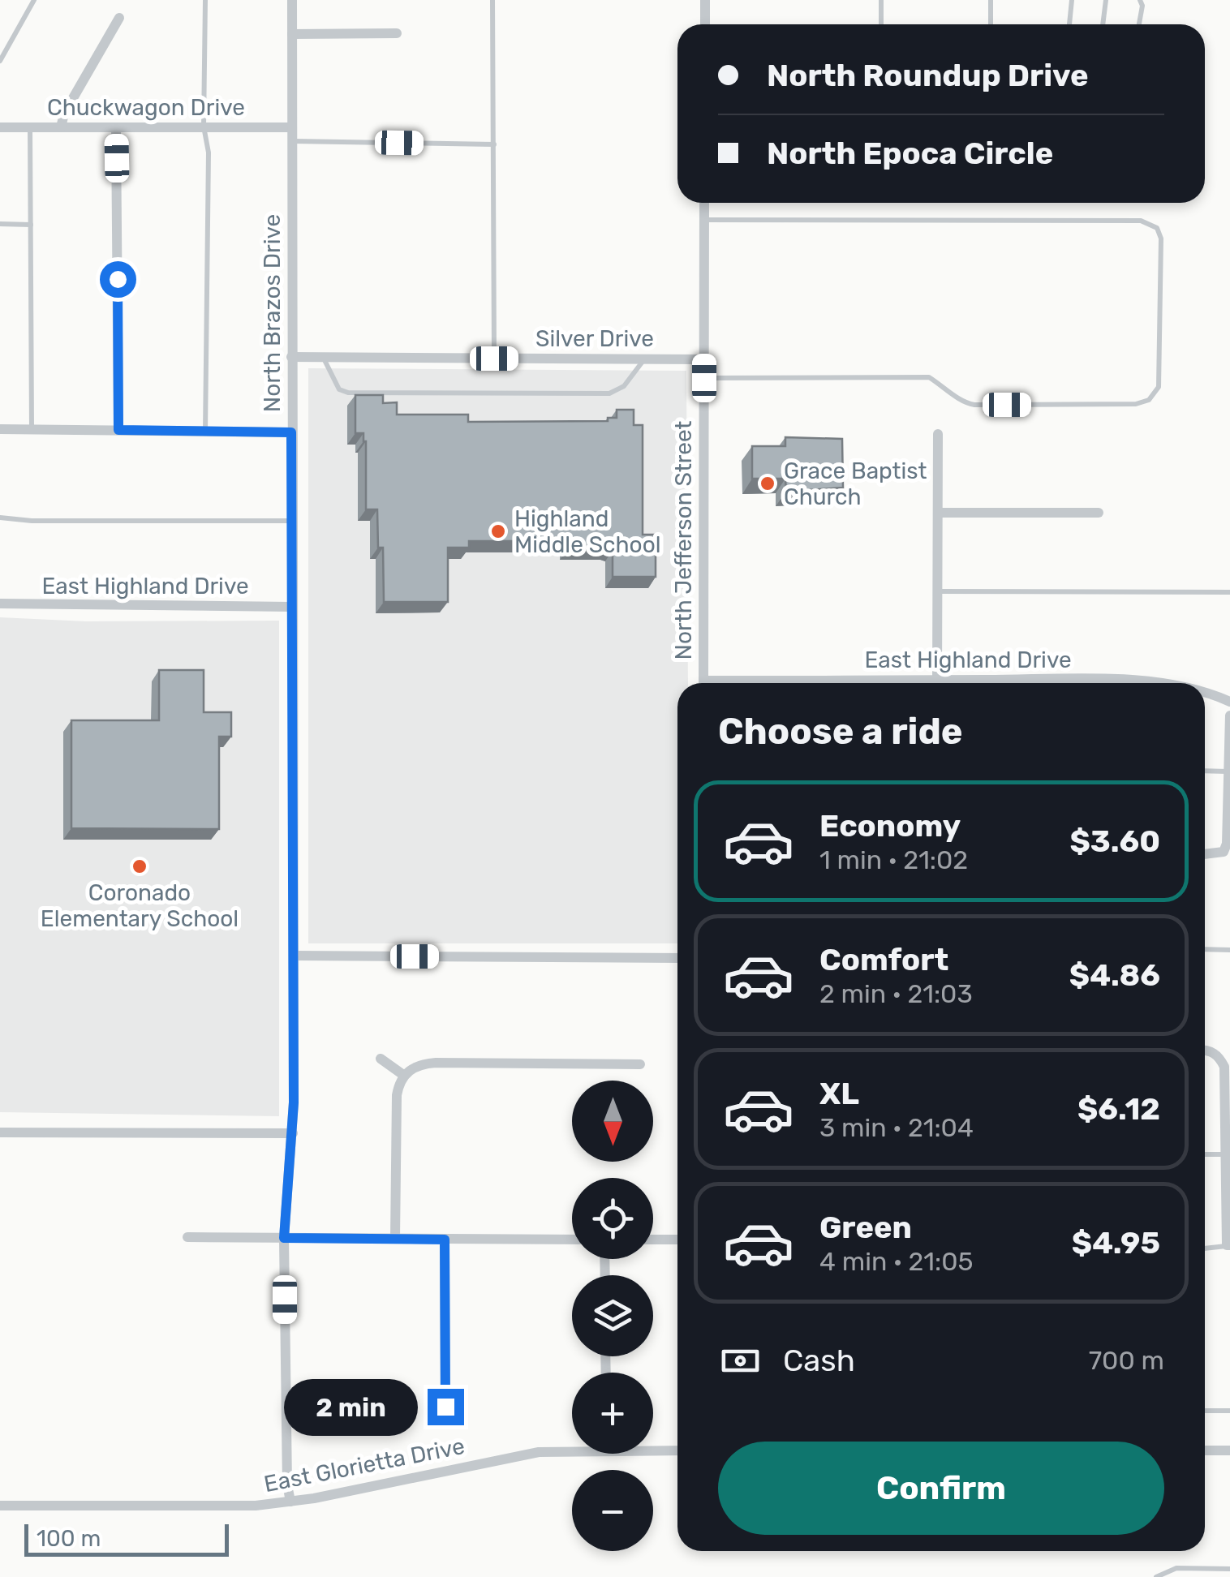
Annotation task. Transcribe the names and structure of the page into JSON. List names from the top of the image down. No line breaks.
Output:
{"streets":{"street":["Chuckwagon Drive","North Brazos Drive","Silver Drive","North Jefferson Street","East Highland Drive","East Glorietta Drive"]},"crossings":[["Chuckwagon Drive","North Brazos Drive"],["North Brazos Drive","Silver Drive"],["North Brazos Drive","East Highland Drive"],["North Brazos Drive","East Glorietta Drive"],["Silver Drive","North Jefferson Street"]],"places":["Grace Baptist Church","Highland Middle School","Coronado Elementary School"],"scale_bar":"100 m","north":"bottom","page":{"banner":["North Roundup Drive","North Epoca Circle"],"heading":"Choose a ride","list":[{"name":"Economy","note":"1 min · 21:02","value":"$3.60"},{"name":"Comfort","note":"2 min · 21:03","value":"$4.86"},{"name":"XL","note":"3 min · 21:04","value":"$6.12"},{"name":"Green","note":"4 min · 21:05","value":"$4.95"}],"map_buttons":["+","−"],"pay":["Cash","700 m"],"bubble":"2 min","buttons":"Confirm","scale":"100 m"}}
